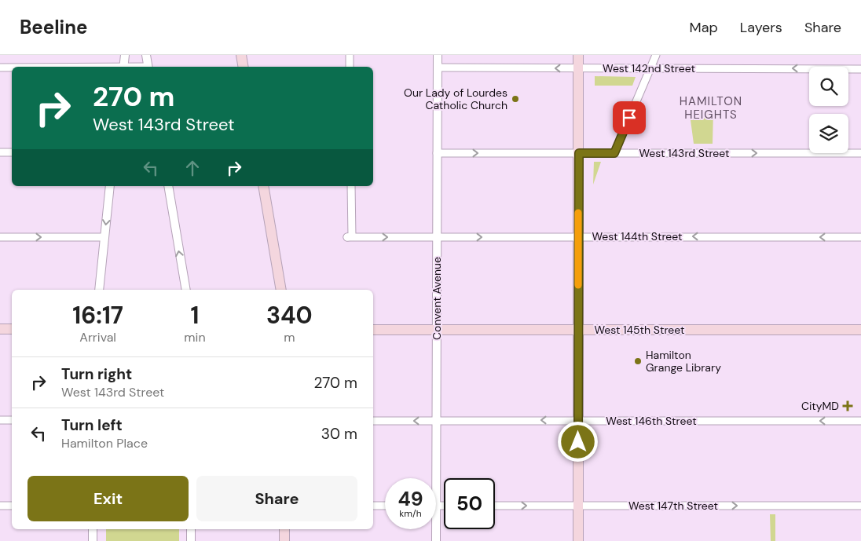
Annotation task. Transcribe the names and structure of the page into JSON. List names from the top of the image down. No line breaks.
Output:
{"streets":{"main road":["West 145th Street"],"street":["West 142nd Street","West 143rd Street","West 144th Street","Convent Avenue","West 146th Street","West 147th Street"]},"crossings":[["West 142nd Street","Convent Avenue"],["West 143rd Street","Convent Avenue"],["West 144th Street","Convent Avenue"],["Convent Avenue","West 145th Street"],["Convent Avenue","West 146th Street"]],"one_way":["West 142nd Street","West 143rd Street","West 146th Street","West 147th Street"],"districts":["HAMILTON HEIGHTS"],"places":{"other":["Our Lady of Lourdes Catholic Church","Hamilton Grange Library"],"health":["CityMD"]},"page":{"header":"Beeline","nav":["Map","Layers","Share"],"turn":["270 m","West 143rd Street"],"eta":["16:17","Arrival","1","min","340","m"],"list":[{"name":"Turn right","note":"West 143rd Street","value":"270 m"},{"name":"Turn left","note":"Hamilton Place","value":"30 m"}],"buttons":["Exit","Share"],"speed":"49 km/h","limit":"50"}}
